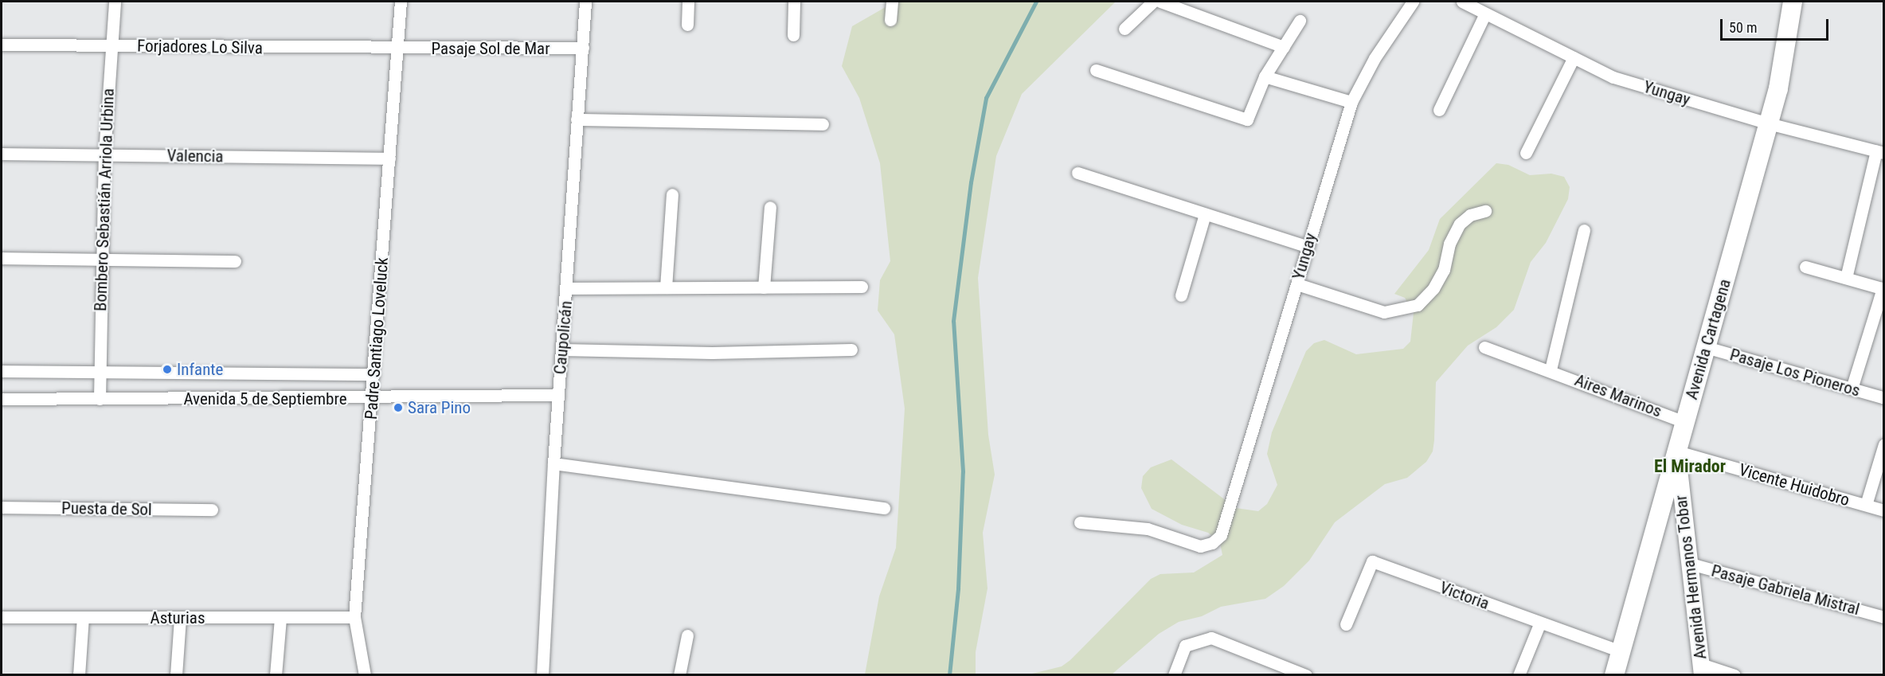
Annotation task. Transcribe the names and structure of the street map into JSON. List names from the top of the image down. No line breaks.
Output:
{"streets":{"main road":["Avenida Cartagena"],"street":["Forjadores Lo Silva","Pasaje Sol de Mar","Yungay","Valencia","Bombero Sebastián Arriola Urbina","Caupolicán","Padre Santiago Loveluck","Pasaje Los Pioneros","Aires Marinos","Avenida 5 de Septiembre","Vicente Huidobro","Puesta de Sol","Avenida Hermanos Tobar","Pasaje Gabriela Mistral","Victoria","Asturias"]},"crossings":[["Forjadores Lo Silva","Pasaje Sol de Mar"],["Forjadores Lo Silva","Bombero Sebastián Arriola Urbina"],["Forjadores Lo Silva","Padre Santiago Loveluck"],["Pasaje Sol de Mar","Caupolicán"],["Pasaje Sol de Mar","Padre Santiago Loveluck"],["Yungay","Avenida Cartagena"],["Valencia","Bombero Sebastián Arriola Urbina"],["Valencia","Padre Santiago Loveluck"],["Bombero Sebastián Arriola Urbina","Avenida 5 de Septiembre"],["Caupolicán","Avenida 5 de Septiembre"],["Padre Santiago Loveluck","Avenida 5 de Septiembre"],["Padre Santiago Loveluck","Asturias"],["Avenida Cartagena","Pasaje Los Pioneros"],["Avenida Cartagena","Aires Marinos"],["Avenida Cartagena","Vicente Huidobro"],["Avenida Cartagena","Avenida Hermanos Tobar"],["Avenida Cartagena","Victoria"],["Vicente Huidobro","Avenida Hermanos Tobar"],["Avenida Hermanos Tobar","Pasaje Gabriela Mistral"]],"districts":["El Mirador"],"places":["Infante","Sara Pino"],"scale_bar":"50 m"}
